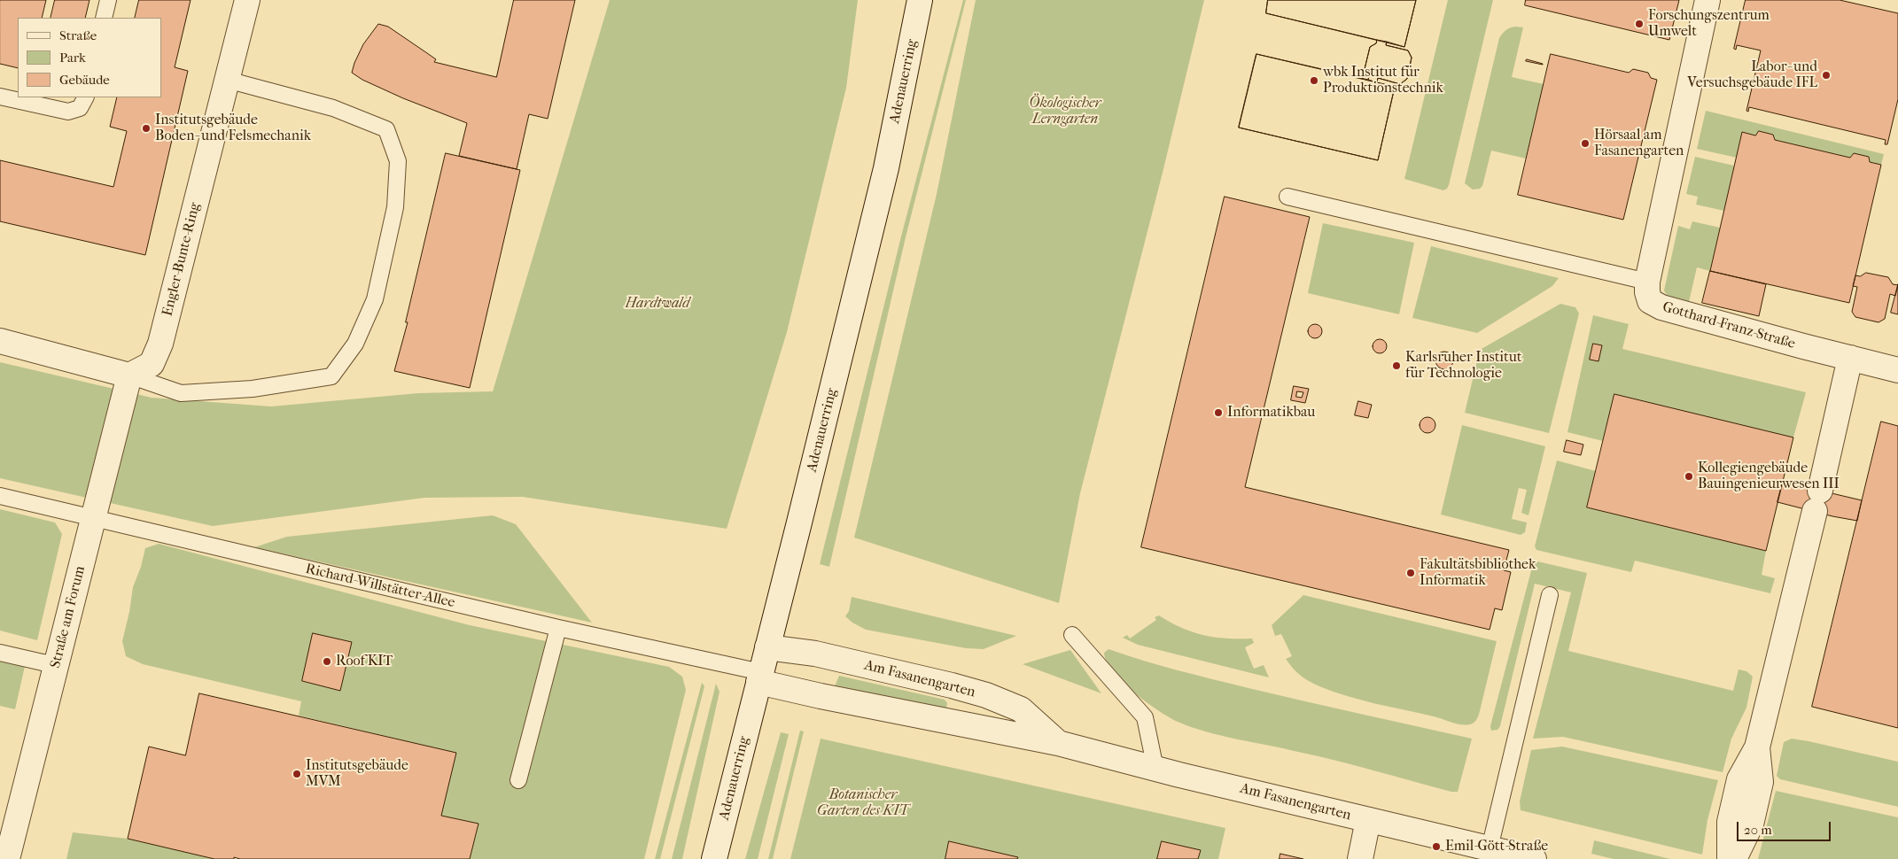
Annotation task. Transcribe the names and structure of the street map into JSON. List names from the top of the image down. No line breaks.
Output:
{"streets":{"street":["Adenauerring","Engler-Bunte-Ring","Gotthard-Franz-Straße","Straße am Forum","Am Fasanengarten"],"lane":["Richard-Willstätter-Allee"]},"crossings":[["Adenauerring","Richard-Willstätter-Allee"],["Adenauerring","Am Fasanengarten"],["Engler-Bunte-Ring","Straße am Forum"],["Richard-Willstätter-Allee","Straße am Forum"],["Richard-Willstätter-Allee","Am Fasanengarten"]],"parks":["Ökologischer Lerngarten","Hardtwald","Botanischer Garten des KIT"],"places":["Forschungszentrum Umwelt","Labor- und Versuchsgebäude IFL","wbk Institut für Produktionstechnik","Institutsgebäude Boden- und Felsmechanik","Hörsaal am Fasanengarten","Karlsruher Institut für Technologie","Informatikbau","Kollegiengebäude Bauingenieurwesen III","Fakultätsbibliothek Informatik","RoofKIT","Institutsgebäude MVM","Emil-Gött-Straße"],"legend":["Straße","Park","Gebäude"],"scale_bar":"20 m"}
